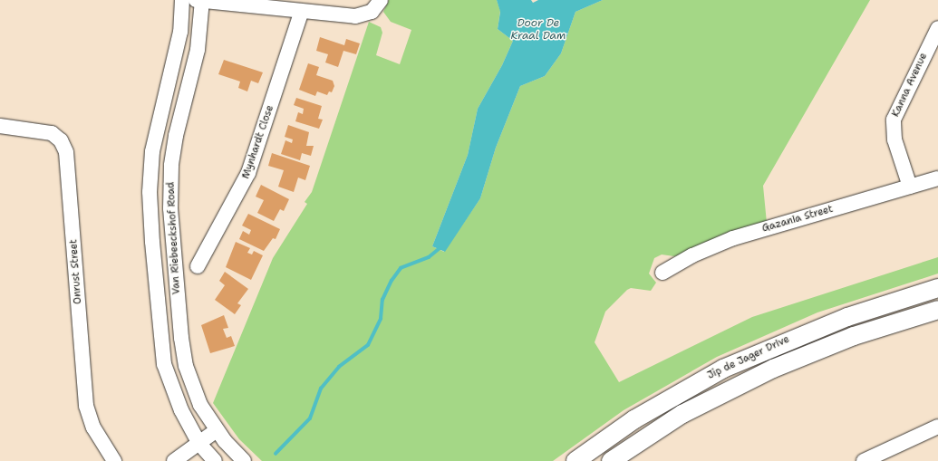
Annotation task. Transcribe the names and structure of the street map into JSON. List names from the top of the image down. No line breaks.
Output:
{"streets":{"main road":["Jip de Jager Drive"],"street":["Kanna Avenue","Mynhardt Close","Gazania Street","Van Riebeeckshof Road","Onrust Street"]},"crossings":[["Kanna Avenue","Gazania Street"]],"water":["Door De Kraal Dam"]}
